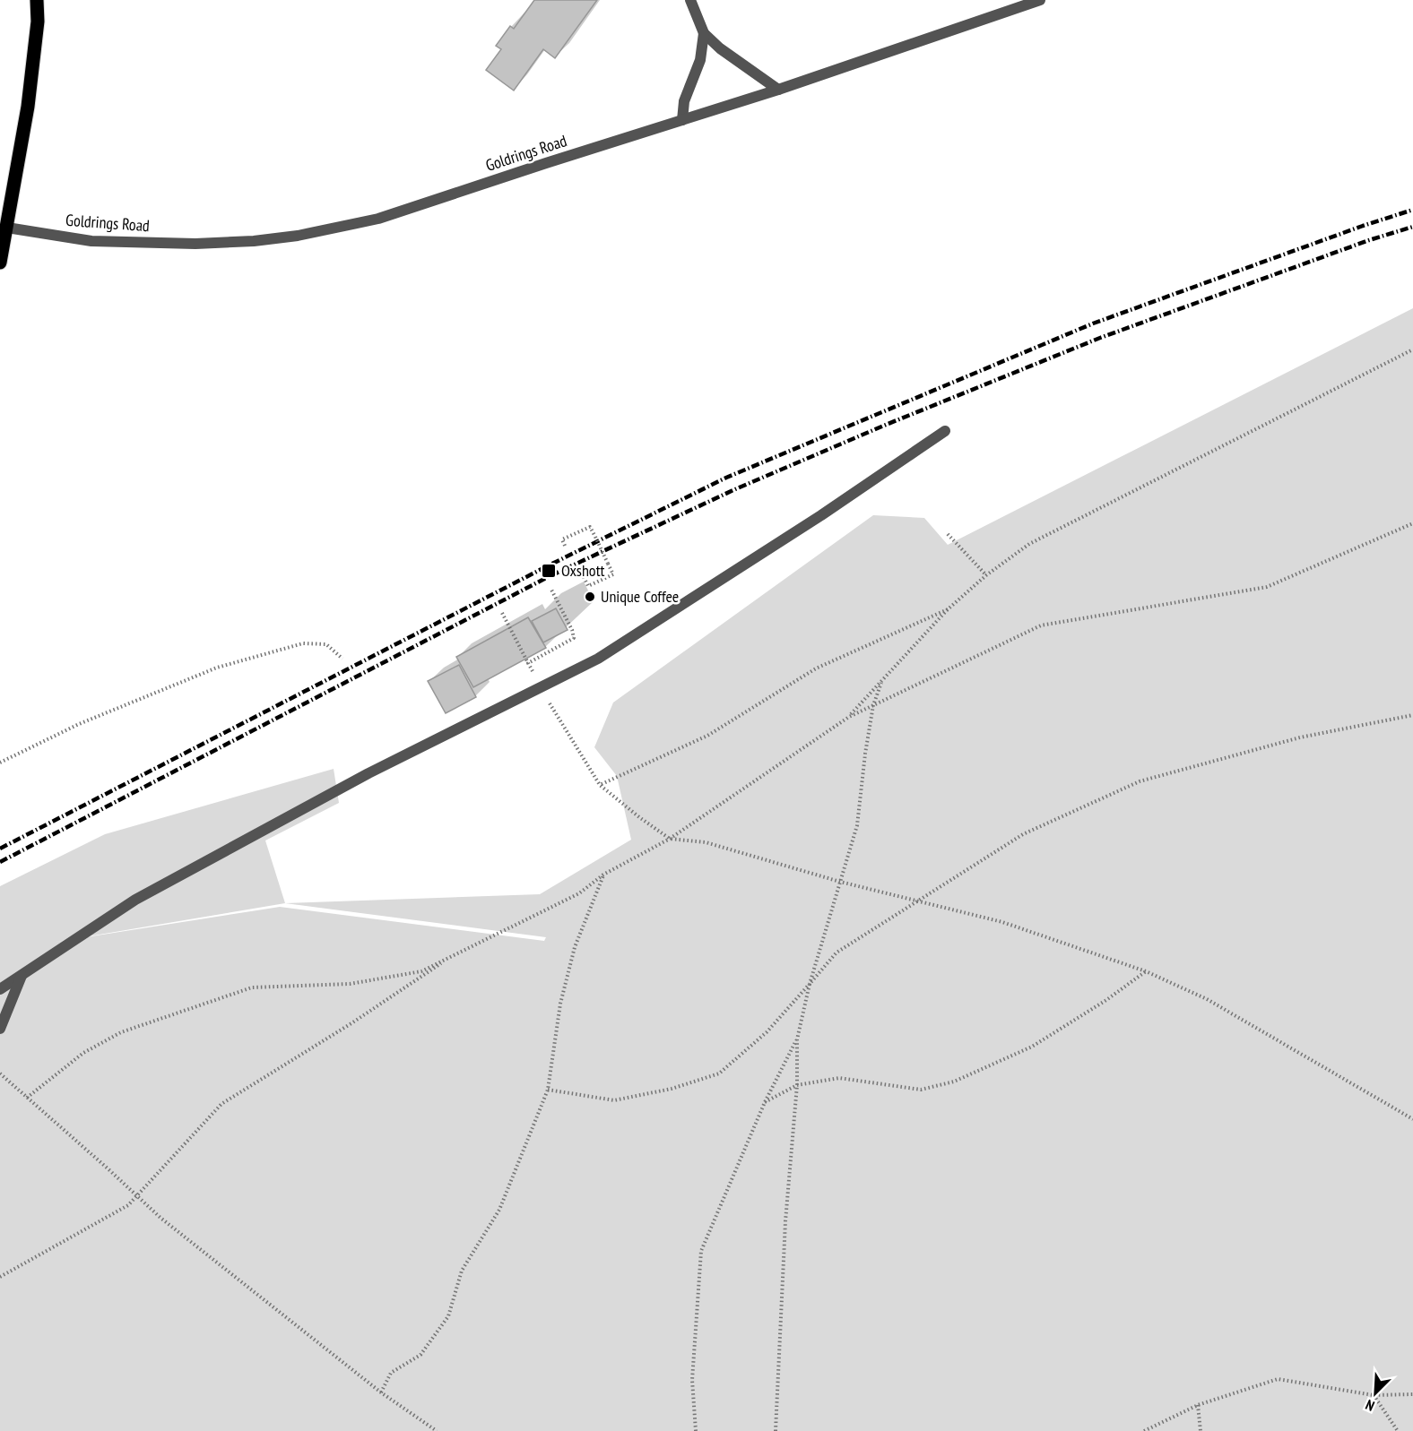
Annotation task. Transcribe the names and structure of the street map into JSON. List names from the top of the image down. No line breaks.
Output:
{"streets":{"street":["Goldrings Road"]},"places":{"transit":["Oxshott"],"other":["Unique Coffee"]},"north":"bottom left"}
